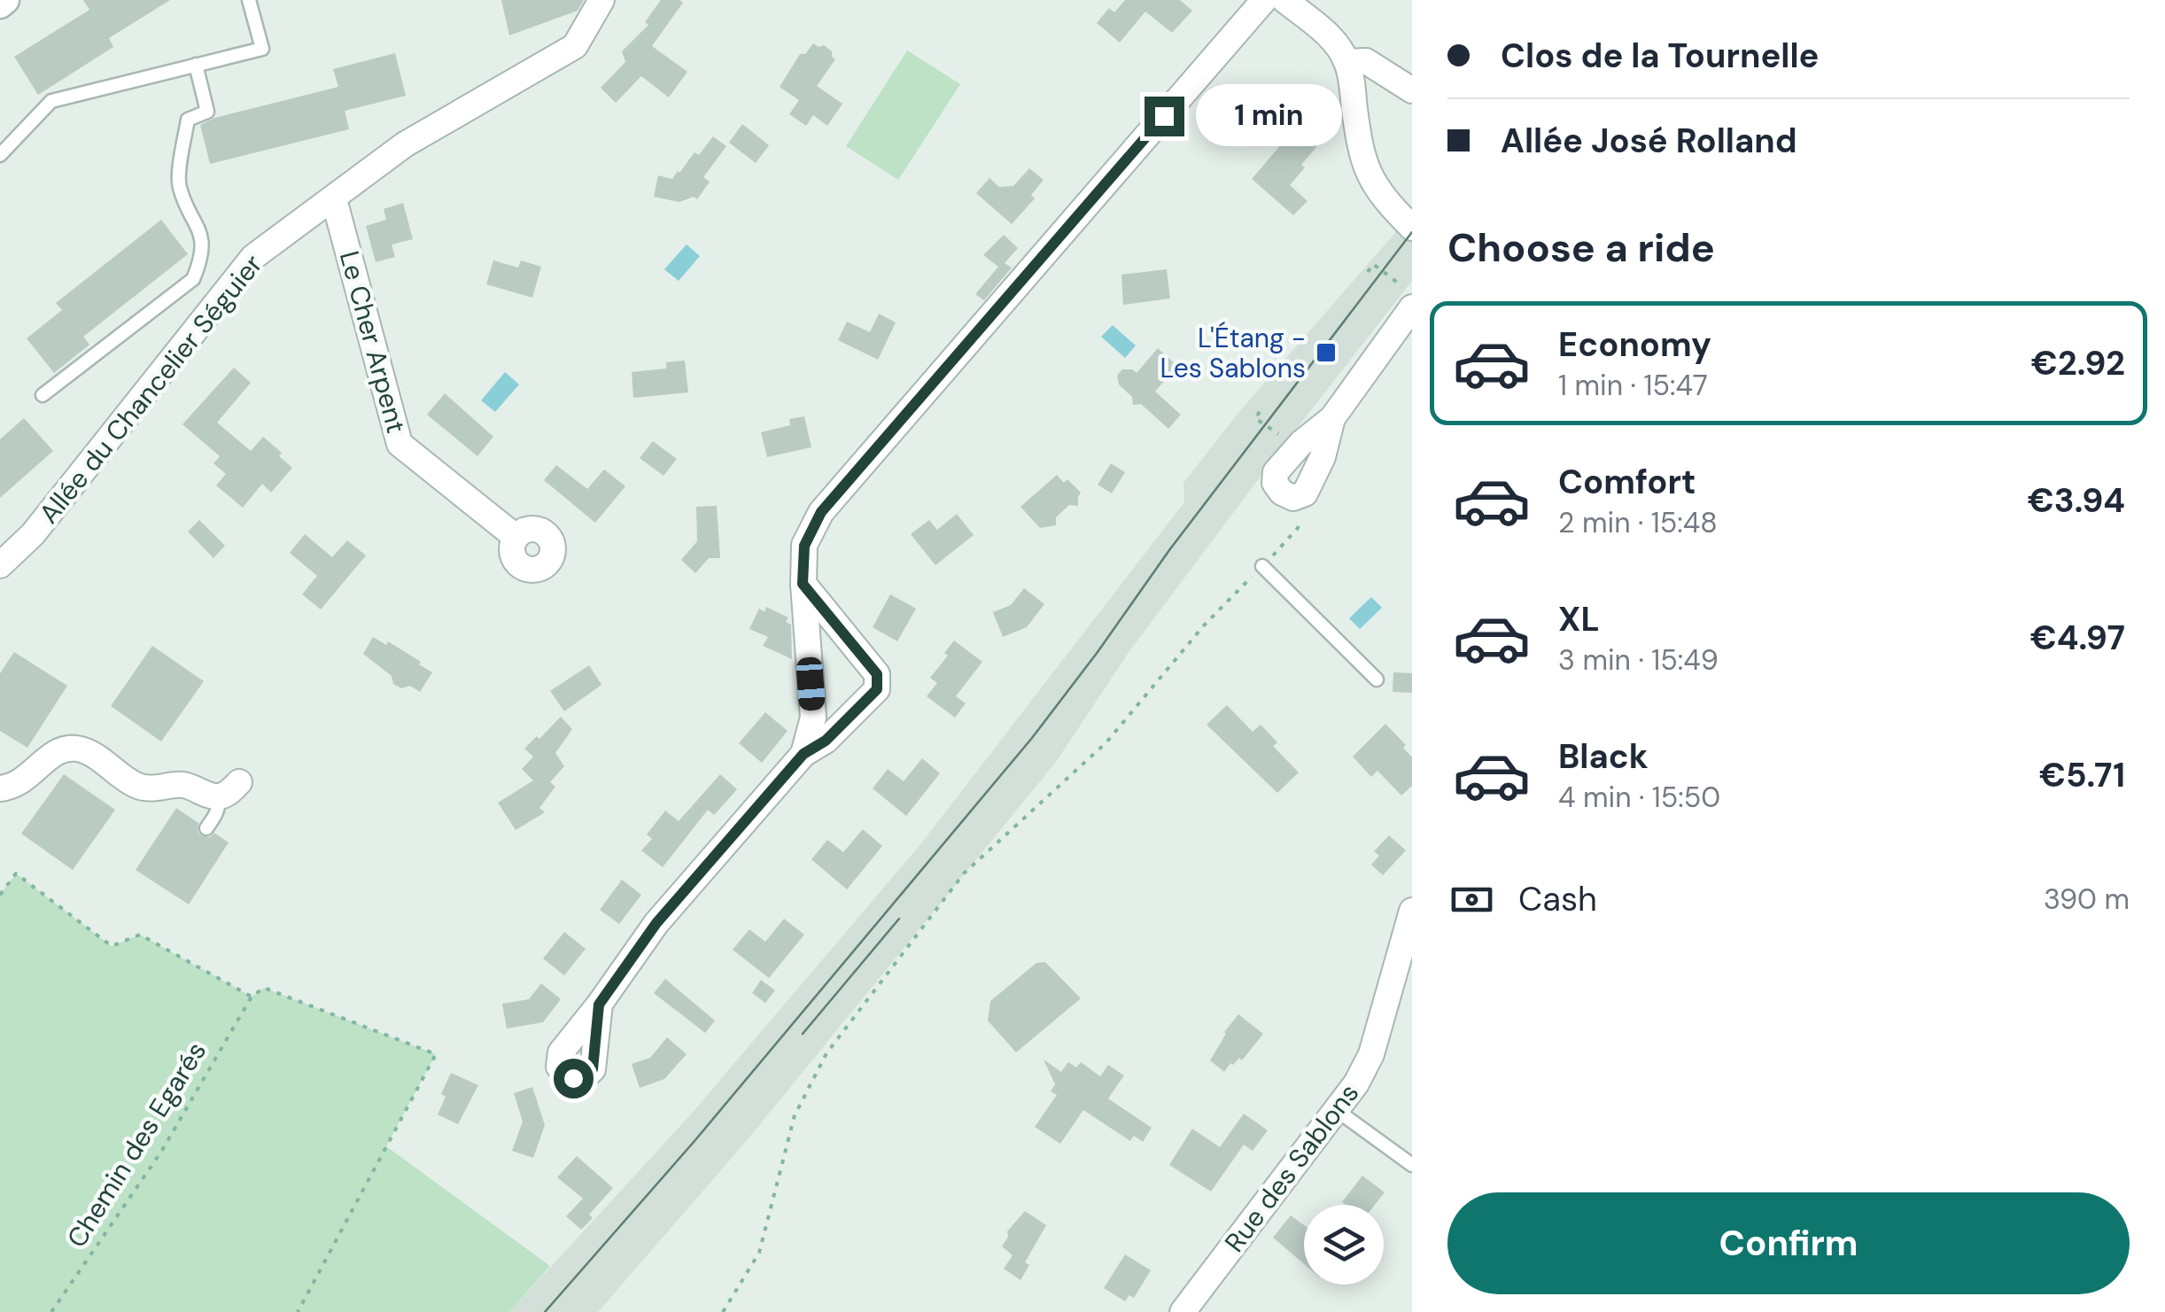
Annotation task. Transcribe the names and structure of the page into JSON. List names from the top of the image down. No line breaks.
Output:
{"streets":{"street":["Le Cher Arpent","Allée du Chancelier Séguier","Rue des Sablons"],"path":["Chemin des Egarés"]},"crossings":[["Le Cher Arpent","Allée du Chancelier Séguier"]],"places":{"transit":["L'Étang - Les Sablons"]},"page":{"banner":["Clos de la Tournelle","Allée José Rolland"],"bubble":"1 min","heading":"Choose a ride","list":[{"name":"Economy","note":"1 min · 15:47","value":"€2.92"},{"name":"Comfort","note":"2 min · 15:48","value":"€3.94"},{"name":"XL","note":"3 min · 15:49","value":"€4.97"},{"name":"Black","note":"4 min · 15:50","value":"€5.71"}],"pay":["Cash","390 m"],"buttons":"Confirm"}}
